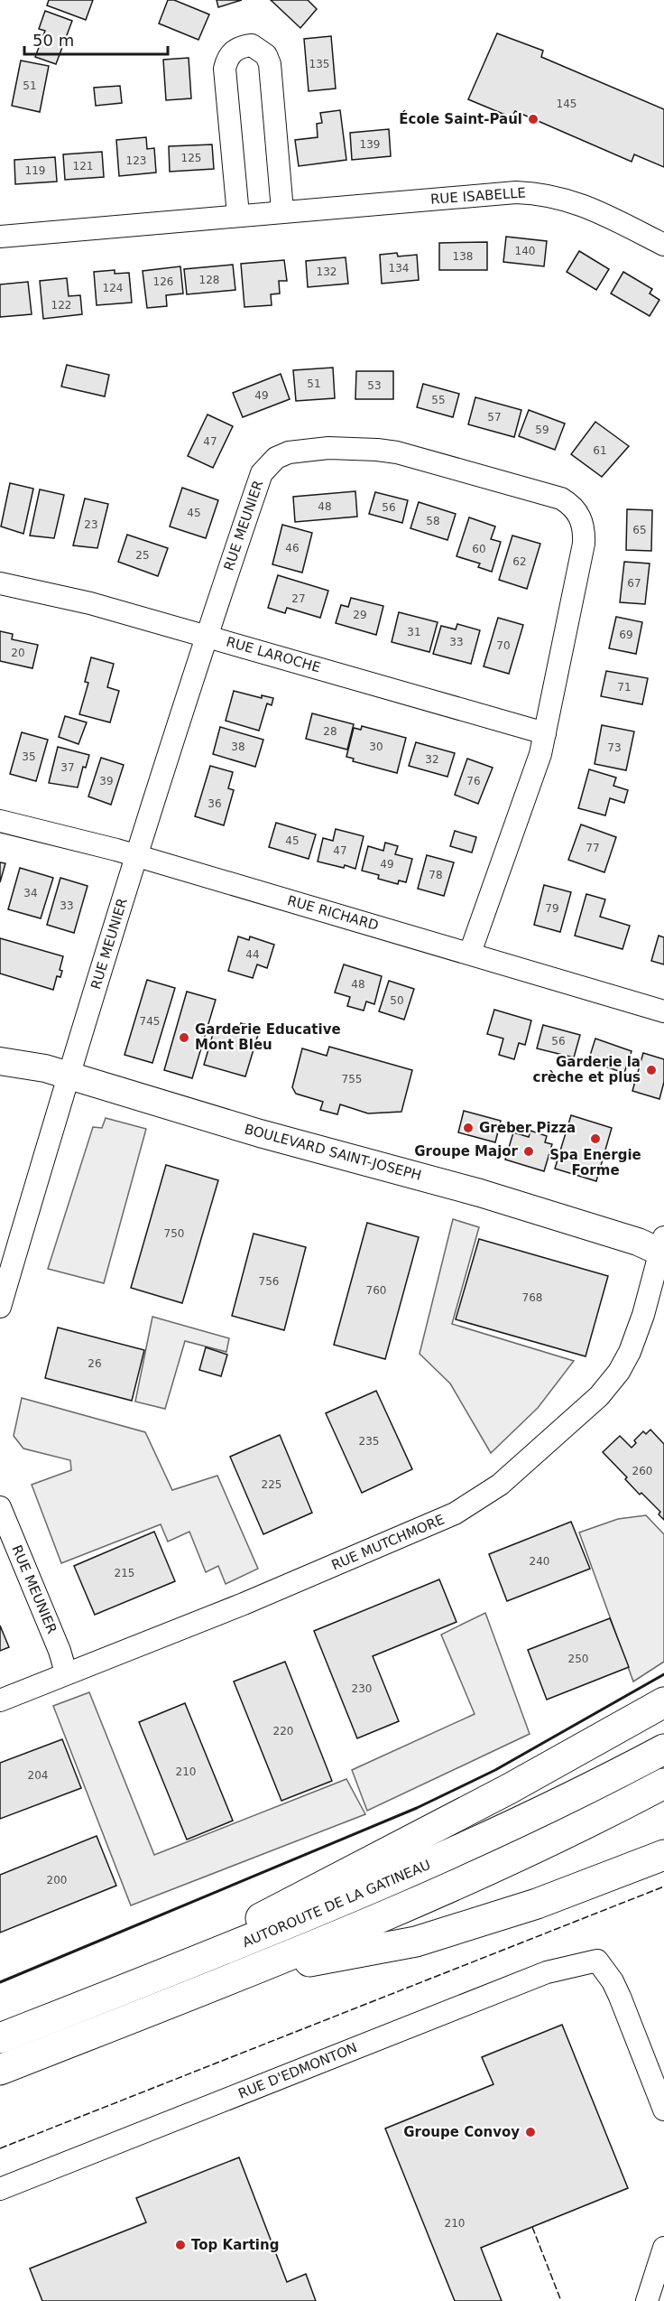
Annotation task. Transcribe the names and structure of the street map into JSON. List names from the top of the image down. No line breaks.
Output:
{"streets":{"highway":["AUTOROUTE DE LA GATINEAU"],"main road":["BOULEVARD SAINT-JOSEPH"],"street":["RUE ISABELLE","RUE MEUNIER","RUE LAROCHE","RUE RICHARD","RUE MUTCHMORE","RUE D'EDMONTON"]},"crossings":[["RUE MEUNIER","RUE LAROCHE"],["RUE MEUNIER","RUE RICHARD"],["RUE MEUNIER","BOULEVARD SAINT-JOSEPH"],["RUE MEUNIER","RUE MUTCHMORE"],["BOULEVARD SAINT-JOSEPH","RUE MUTCHMORE"]],"places":["École Saint-Paul","Garderie Educative Mont Bleu","Garderie la crèche et plus","Greber Pizza","Spa Energie Forme","Groupe Major","Groupe Convoy","Top Karting"],"house_numbers":["135","51","145","139","125","123","121","119","140","138","134","132","128","126","124","122","51","53","49","55","57","59","47","61","48","56","45","58","23","65","46","60","25","62","67","27","29","31","69","33","70","20","71","28","38","30","73","35","32","37","39","76","36","45","77","47","49","78","34","33","79","44","48","50","745","56","755","750","756","760","768","26","235","260","225","240","215","250","230","220","210","204","200","210"],"scale_bar":"50 m"}
